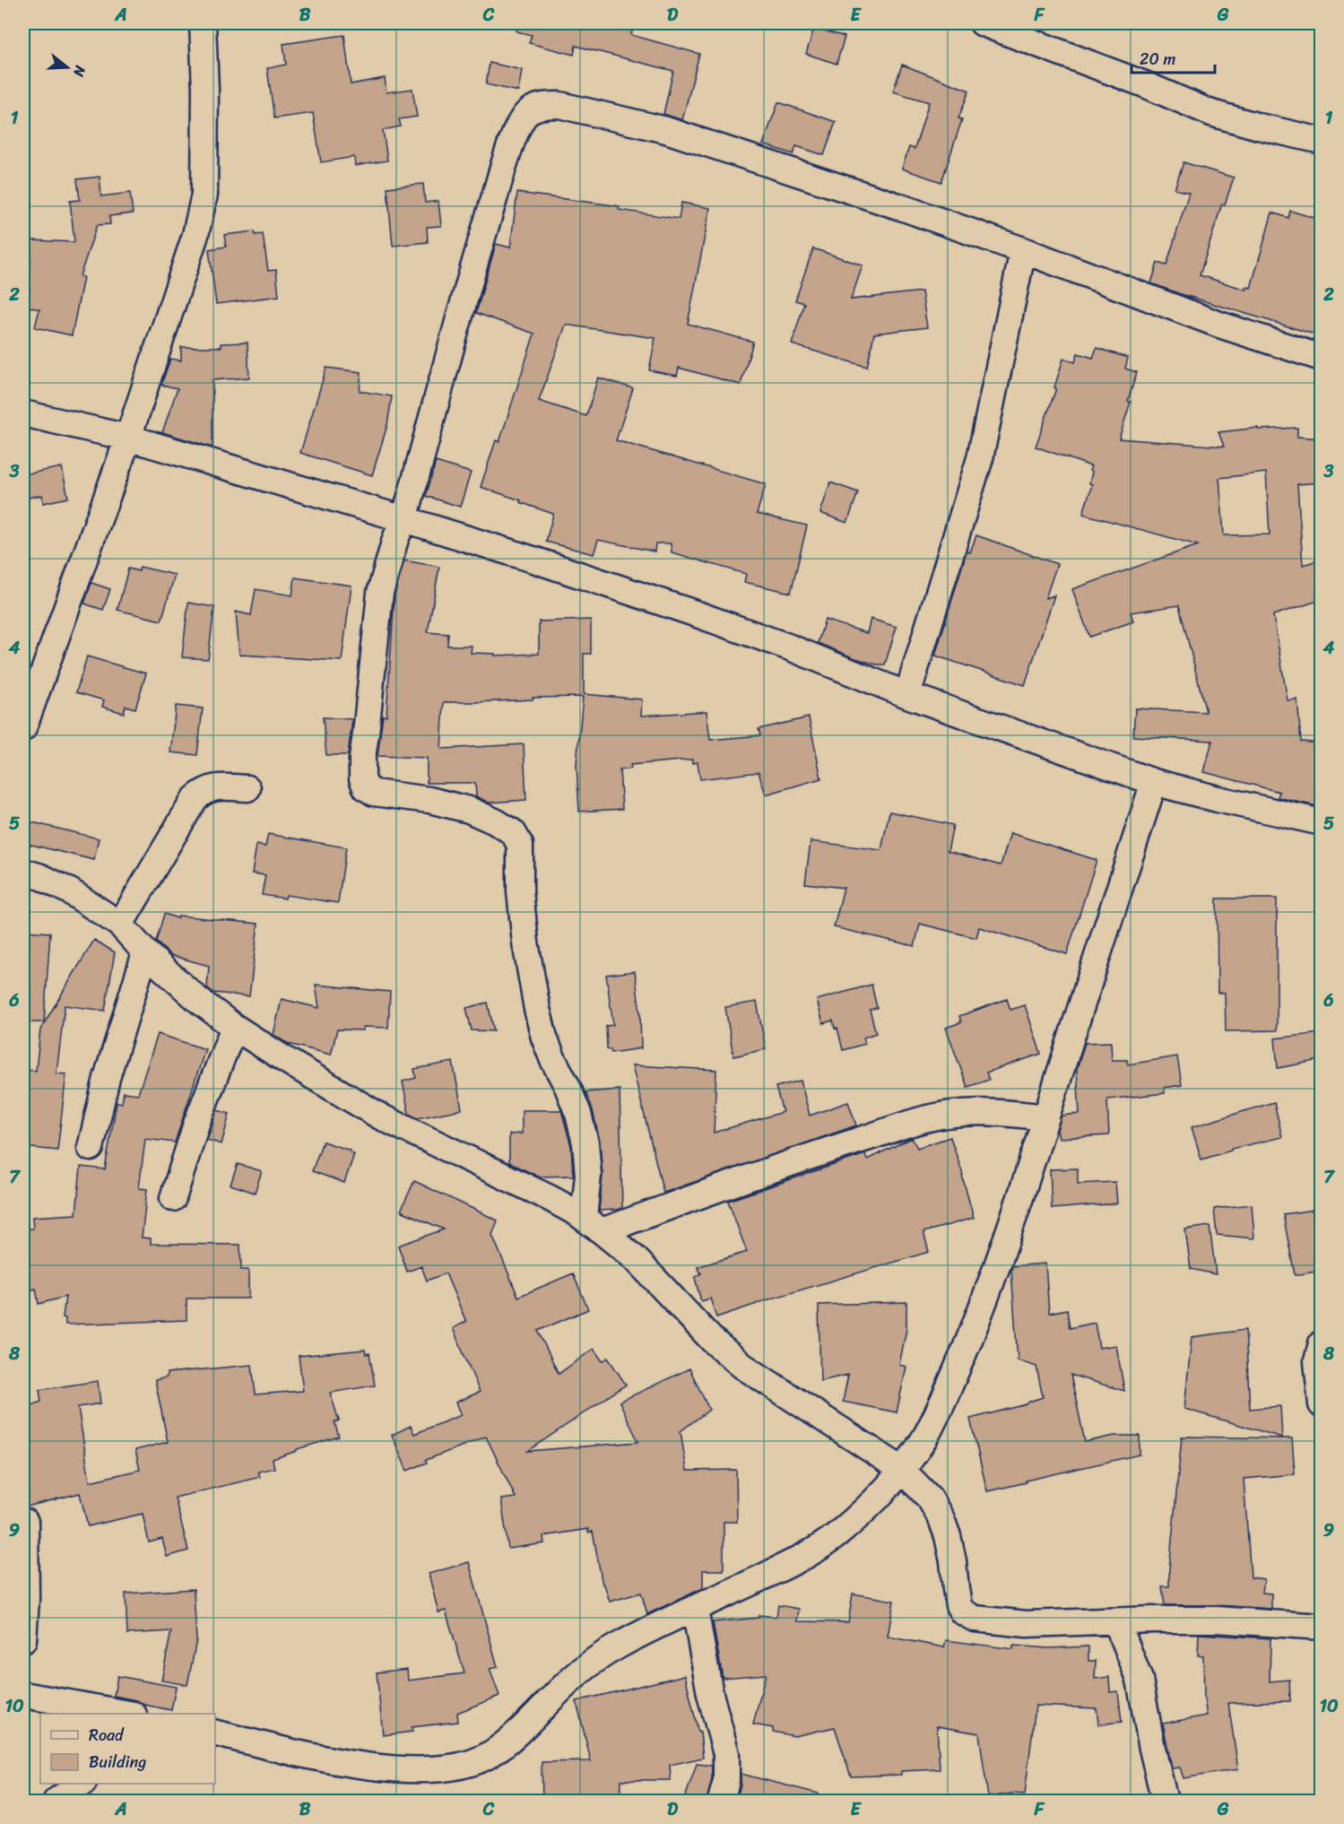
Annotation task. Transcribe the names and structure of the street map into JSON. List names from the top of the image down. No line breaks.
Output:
{"legend":["Road","Building"],"scale_bar":"20 m","north":"right","grid":{"columns":["A","B","C","D","E","F","G"],"rows":["1","2","3","4","5","6","7","8","9","10"]}}
